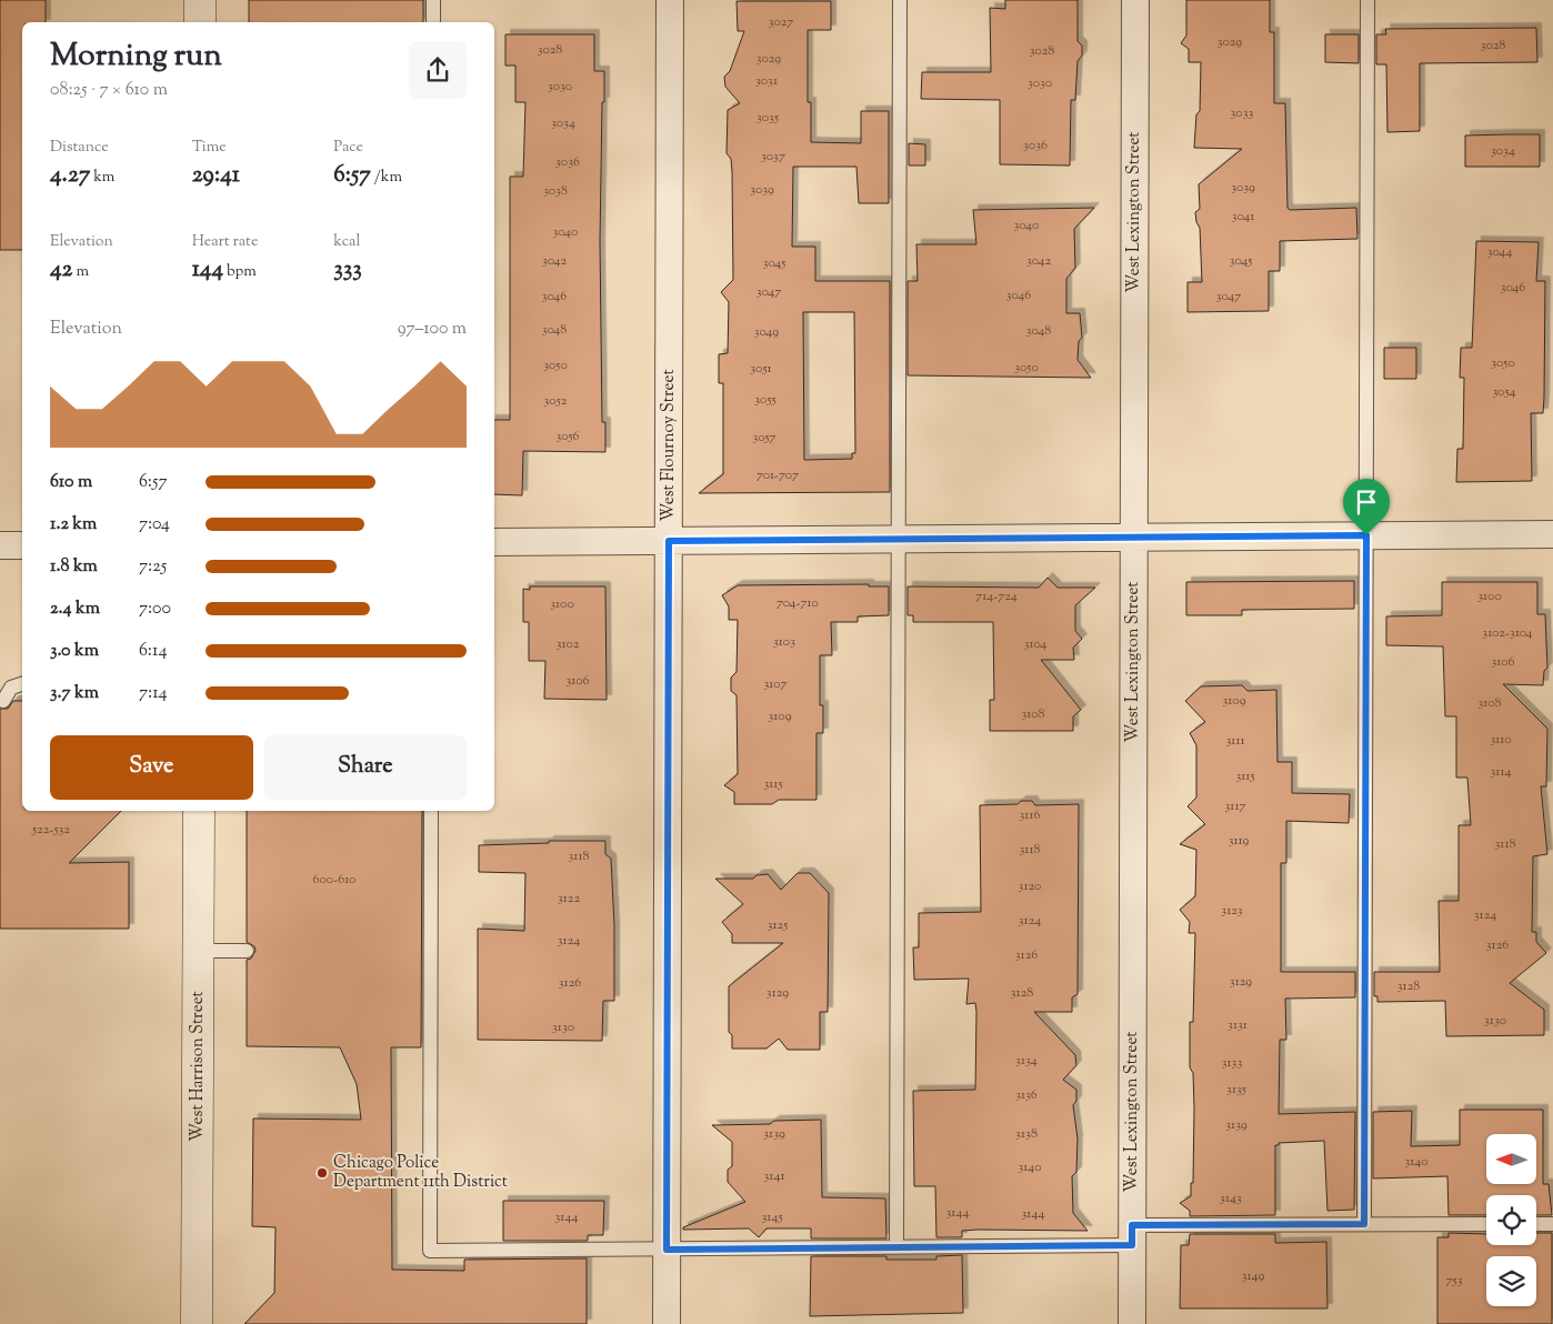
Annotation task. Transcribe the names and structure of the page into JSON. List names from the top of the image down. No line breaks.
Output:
{"streets":{"street":["West Lexington Street","West Flournoy Street","West Harrison Street"]},"places":["Chicago Police Department 11th District"],"house_numbers":["3027","3029","3028","3028","3028","3029","3031","3030","3030","3033","3035","3034","3036","3034","3037","3036","3039","3039","3038","3041","3040","3040","3044","3042","3042","3045","3045","3046","3047","3046","3046","3047","3048","3048","3049","3050","3050","3050","3051","3054","3055","3052","3056","3057","701-707","714-724","3100","704-710","3100","3102-3104","3103","3102","3104","3106","3106","3107","3109","3108","3108","3109","3110","3111","3114","3115","3115","3117","3116","522-532","3119","3118","3118","3118","600-610","3120","3122","3123","3124","3124","3125","3124","3126","3126","3129","3126","3128","3129","3128","3130","3131","3130","3134","3133","3135","3136","3139","3139","3138","3140","3140","3141","3143","3144","3144","3144","3145","3149","753"],"north":"left","page":{"heading":["Morning run","08:25 · 7 × 610 m"],"stats":[["Distance","4.27 km"],["Time","29:41"],["Pace","6:57 /km"],["Elevation","42 m"],["Heart rate","144 bpm"],["kcal","333"]],"chart":["Elevation","97–100 m"],"list":[{"name":"610 m","note":"6:57"},{"name":"1.2 km","note":"7:04"},{"name":"1.8 km","note":"7:25"},{"name":"2.4 km","note":"7:00"},{"name":"3.0 km","note":"6:14"},{"name":"3.7 km","note":"7:14"}],"buttons":["Save","Share"]}}
